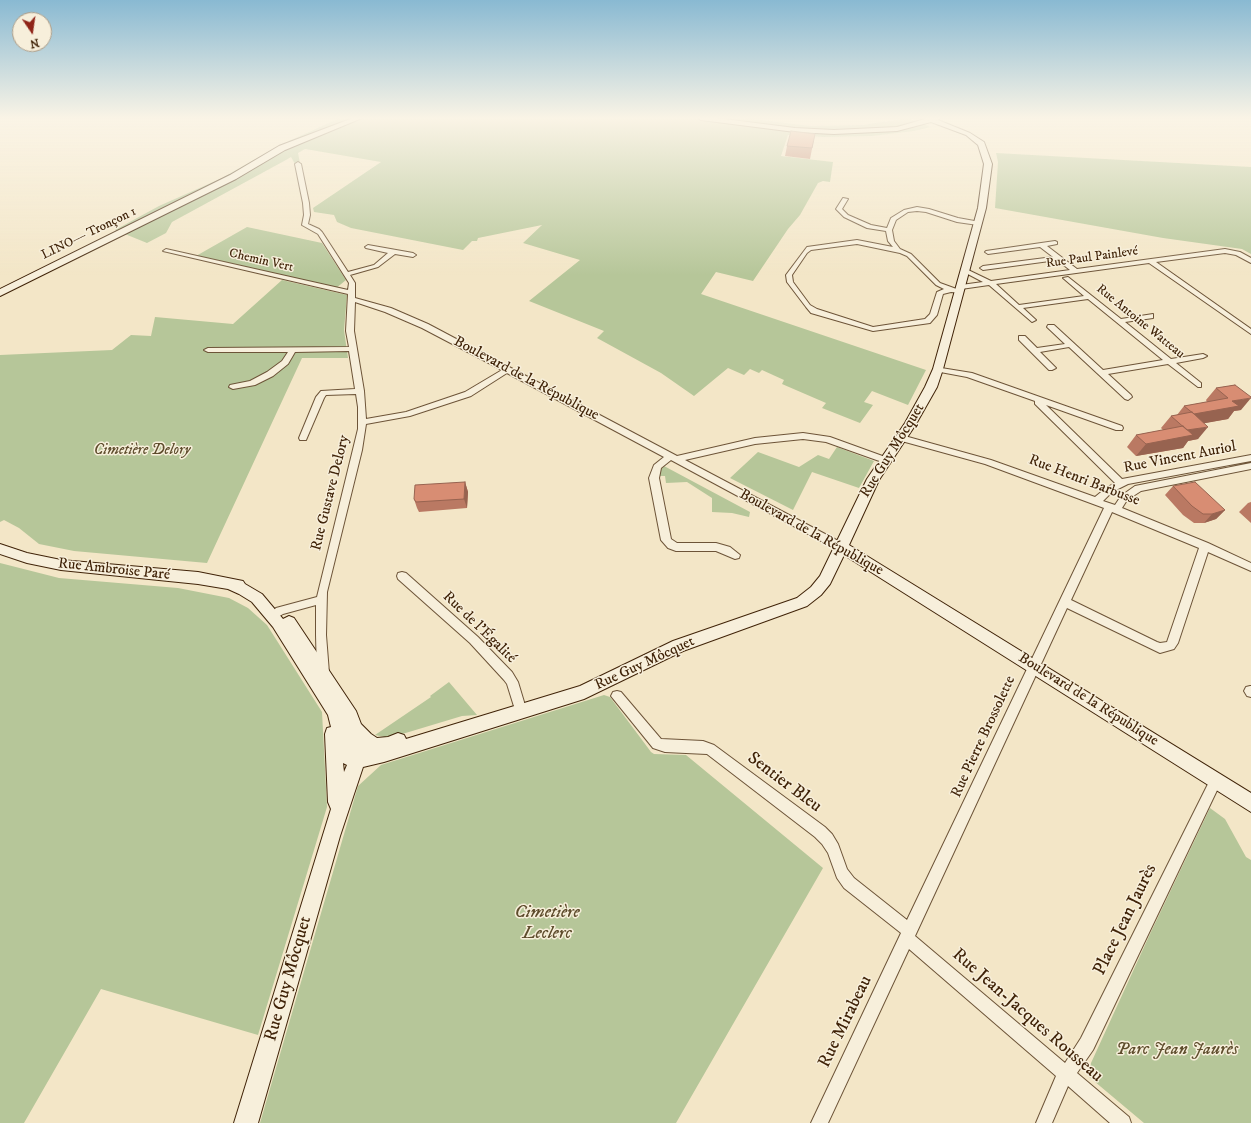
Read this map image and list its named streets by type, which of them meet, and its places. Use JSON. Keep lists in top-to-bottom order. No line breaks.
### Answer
{"streets":{"street":["LINO— Tronçon 1","Rue Paul Painlevé","Chemin Vert","Rue Antoine Watteau","Boulevard de la République","Rue Guy Môcquet","Rue Vincent Auriol","Rue Henri Barbusse","Rue Gustave Delory","Rue Ambroise Paré","Rue de l'Égalité","Rue Pierre Brossolette","Sentier Bleu","Place Jean Jaurès","Rue Jean-Jacques Rousseau","Rue Mirabeau"]},"crossings":[["Rue Paul Painlevé","Rue Guy Môcquet"],["Chemin Vert","Boulevard de la République"],["Chemin Vert","Rue Gustave Delory"],["Boulevard de la République","Rue Guy Môcquet"],["Boulevard de la République","Rue Gustave Delory"],["Boulevard de la République","Rue Pierre Brossolette"],["Boulevard de la République","Place Jean Jaurès"],["Rue Guy Môcquet","Rue Henri Barbusse"],["Rue Guy Môcquet","Rue Ambroise Paré"],["Rue Guy Môcquet","Rue de l'Égalité"],["Rue Vincent Auriol","Rue Henri Barbusse"],["Rue Vincent Auriol","Rue Pierre Brossolette"],["Rue Henri Barbusse","Rue Pierre Brossolette"],["Rue Gustave Delory","Rue Ambroise Paré"],["Rue Pierre Brossolette","Sentier Bleu"],["Rue Pierre Brossolette","Rue Jean-Jacques Rousseau"],["Rue Pierre Brossolette","Rue Mirabeau"],["Sentier Bleu","Rue Jean-Jacques Rousseau"],["Sentier Bleu","Rue Mirabeau"],["Place Jean Jaurès","Rue Jean-Jacques Rousseau"],["Rue Jean-Jacques Rousseau","Rue Mirabeau"]],"parks":["Cimetière Delory","Cimetière Leclerc","Parc Jean Jaurès"],"north":"bottom"}
